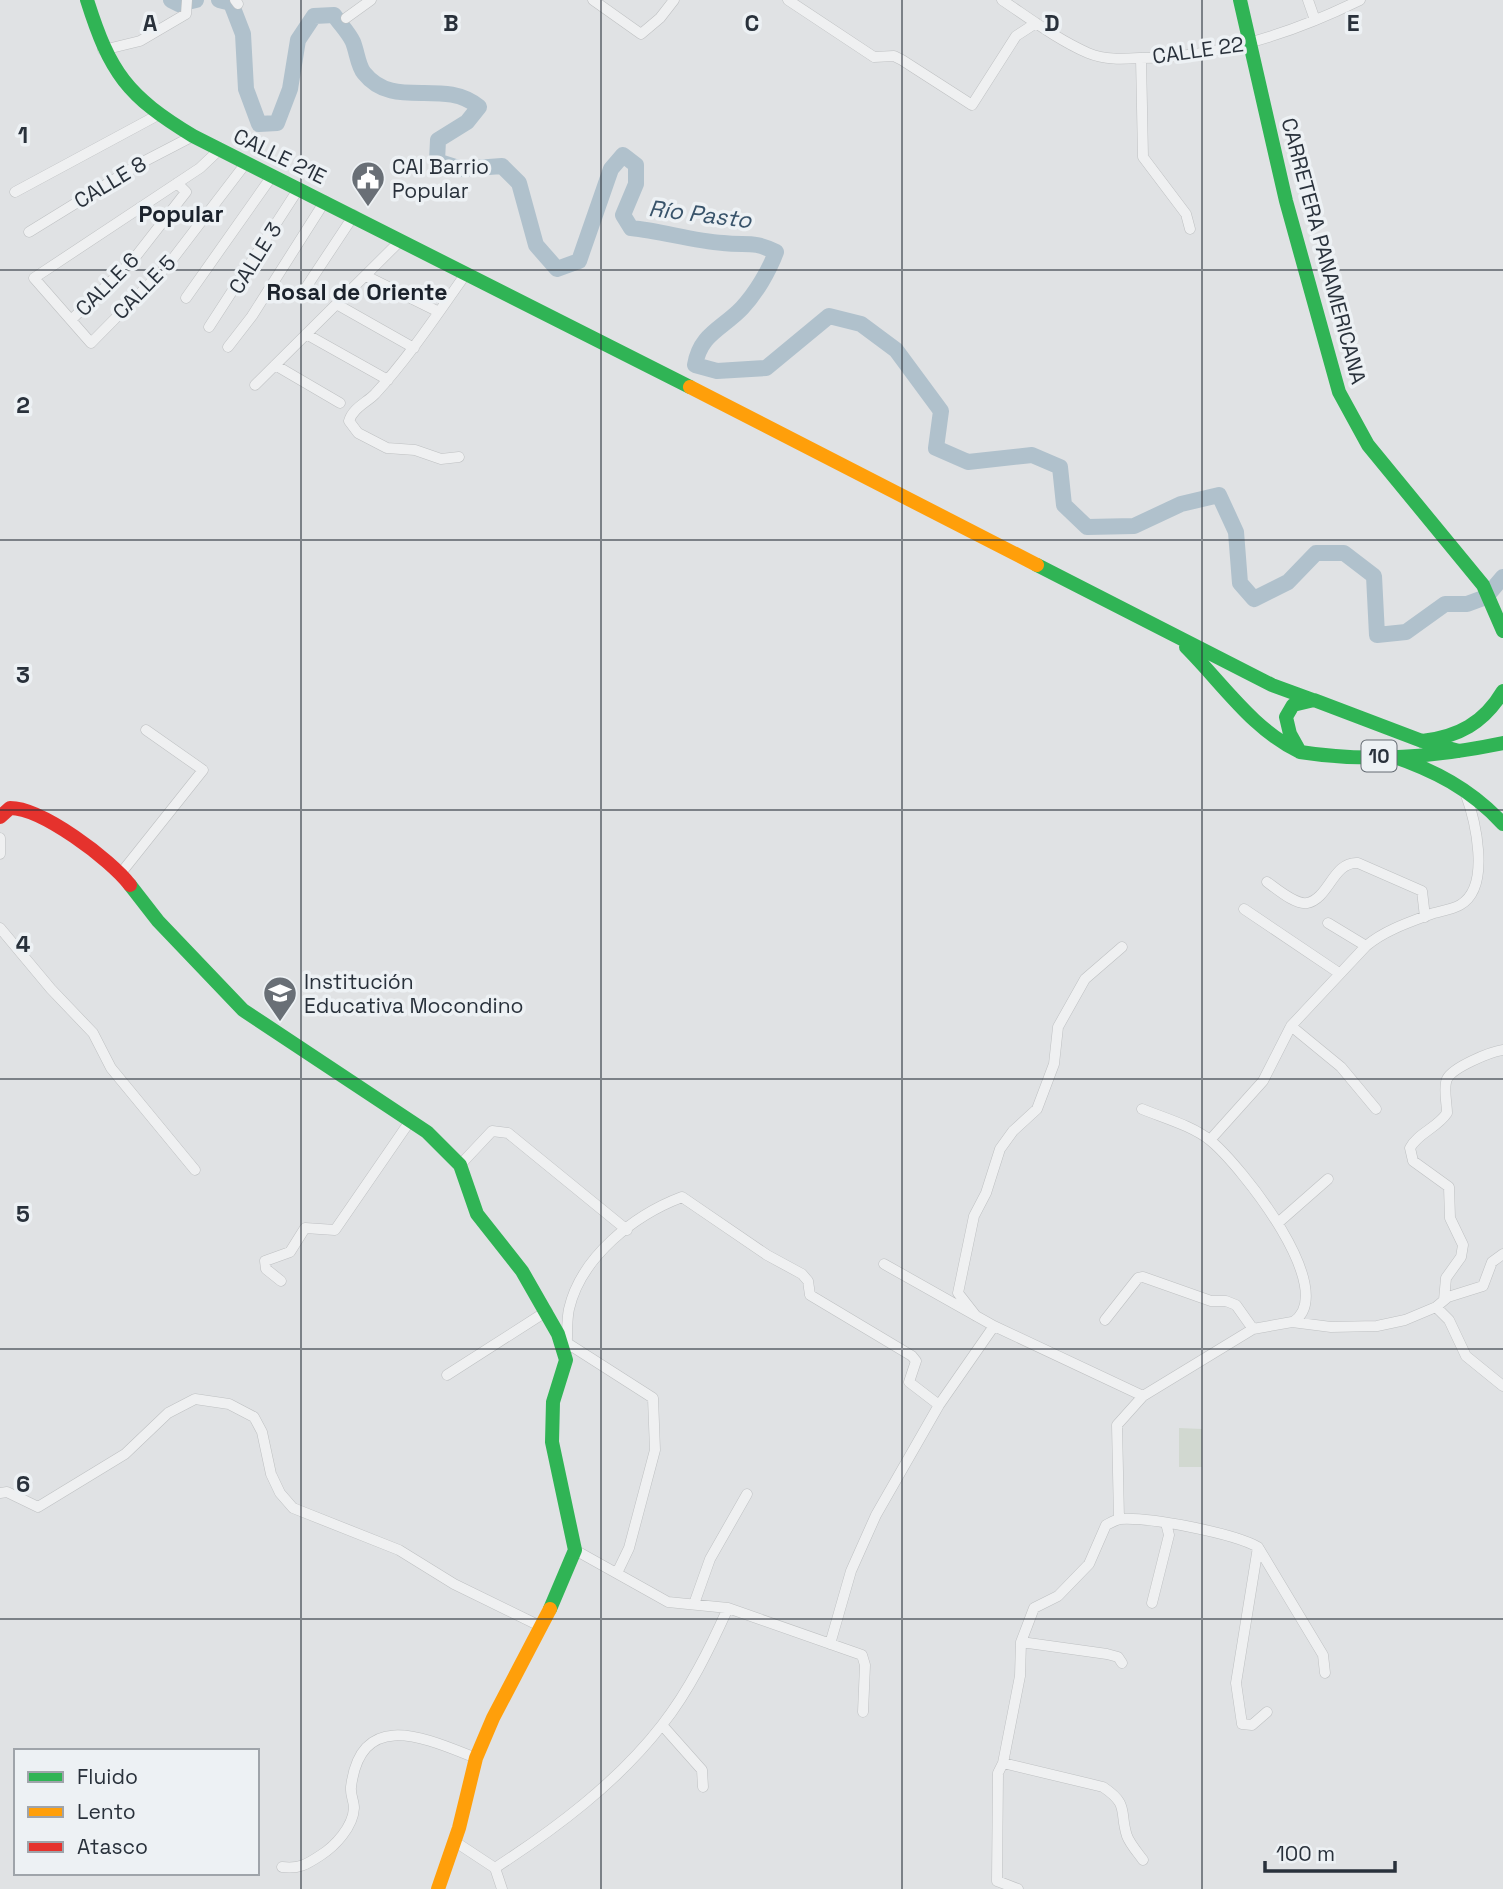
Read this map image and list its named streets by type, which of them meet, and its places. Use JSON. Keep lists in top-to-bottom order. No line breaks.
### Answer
{"streets":{"main road":["CALLE 21E","CARRETERA PANAMERICANA","10"],"street":["CALLE 22","CALLE 8","CALLE 3","CALLE 6","CALLE 5"]},"crossings":[["CALLE 22","CARRETERA PANAMERICANA"],["CALLE 21E","CALLE 8"],["CALLE 21E","CALLE 3"],["CALLE 21E","CALLE 5"],["CALLE 21E","10"],["CALLE 6","CALLE 5"]],"districts":["Popular","Rosal de Oriente"],"water":["Río Pasto"],"places":{"public building":["CAI Barrio Popular"],"school or university":["Institución Educativa Mocondino"]},"legend":["Fluido","Lento","Atasco"],"scale_bar":"100 m","grid":{"columns":["A","B","C","D","E"],"rows":["1","2","3","4","5","6"]}}
